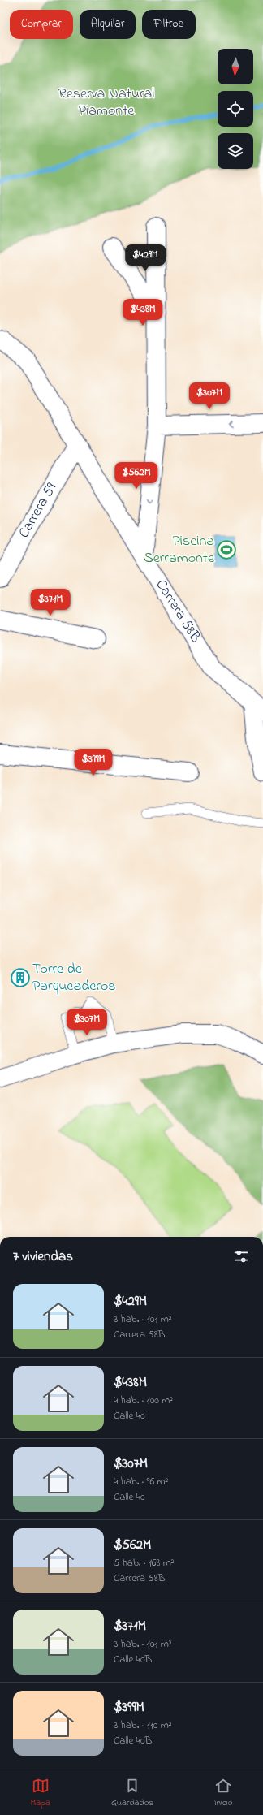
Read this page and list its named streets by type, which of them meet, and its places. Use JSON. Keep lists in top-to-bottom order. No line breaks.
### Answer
{"streets":{"street":["Carrera 59","Carrera 58B"]},"crossings":[["Carrera 59","Carrera 58B"]],"parks":["Reserva Natural Piamonte"],"places":{"sports":["Piscina Serramonte"],"building":["Torre de Parqueaderos"]},"north":"bottom","page":{"chip":["Comprar","Alquilar","Filtros"],"price":["$429M","$438M","$307M","$562M","$371M","$399M","$307M"],"heading":"7 viviendas","list":[{"name":"$429M","note":"3 hab. · 101 m² · Carrera 58B"},{"name":"$438M","note":"4 hab. · 100 m² · Calle 40"},{"name":"$307M","note":"4 hab. · 96 m² · Calle 40"},{"name":"$562M","note":"5 hab. · 168 m² · Carrera 58B"},{"name":"$371M","note":"3 hab. · 101 m² · Calle 40B"},{"name":"$399M","note":"3 hab. · 110 m² · Calle 40B"}],"tabs":["Mapa","Guardados","Inicio"]}}
